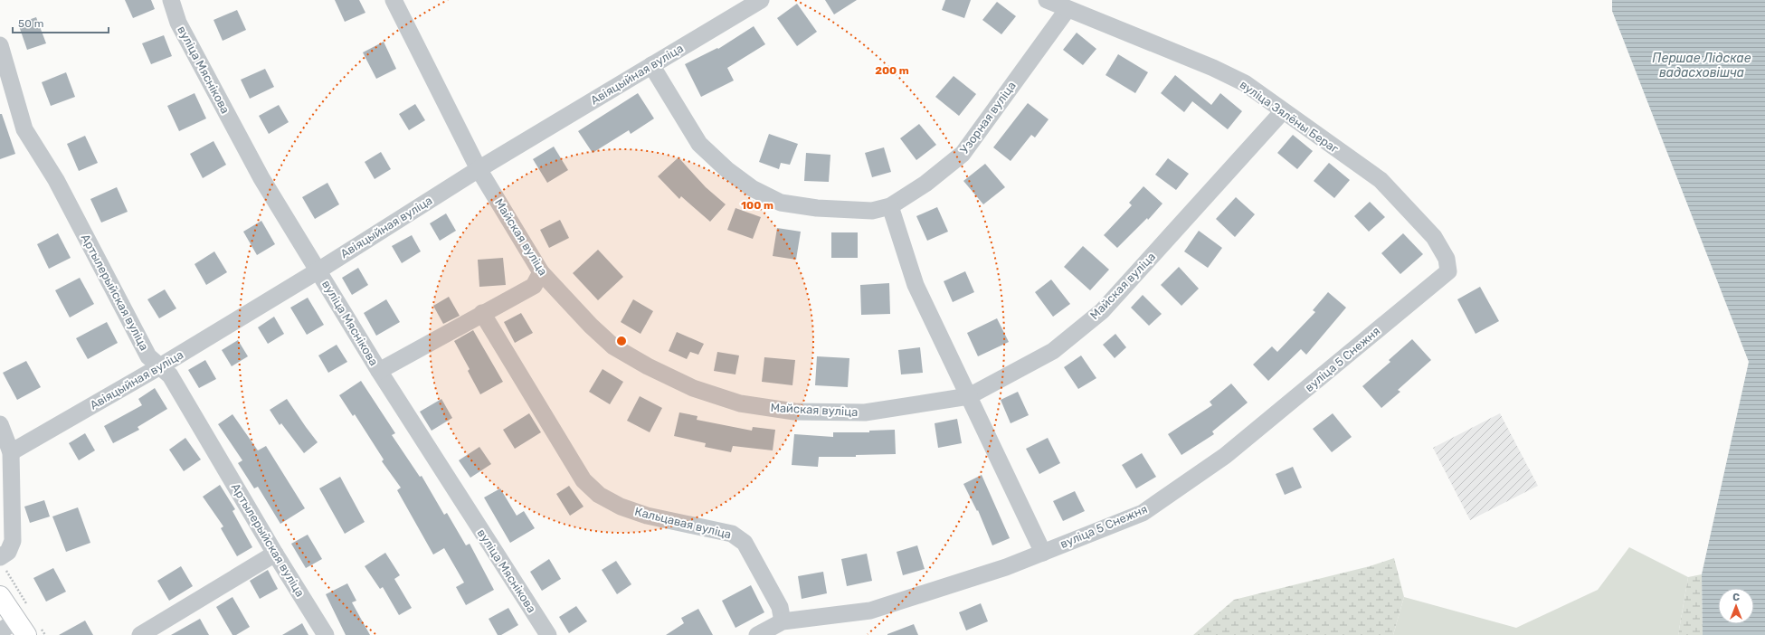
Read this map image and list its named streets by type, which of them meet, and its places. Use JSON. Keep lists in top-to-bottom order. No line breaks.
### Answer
{"streets":{"street":["вуліца Мяснікова","Авіяцыйная вуліца","вуліца Зялёны Бераг","Узорная вуліца","Майская вуліца","Артылерыйская вуліца","вуліца 5 Снежня","Кальцавая вуліца"]},"crossings":[["вуліца Мяснікова","Авіяцыйная вуліца"],["Авіяцыйная вуліца","Узорная вуліца"],["Авіяцыйная вуліца","Майская вуліца"],["Авіяцыйная вуліца","Артылерыйская вуліца"],["вуліца Зялёны Бераг","Узорная вуліца"],["вуліца Зялёны Бераг","Майская вуліца"],["вуліца Зялёны Бераг","вуліца 5 Снежня"],["вуліца 5 Снежня","Кальцавая вуліца"]],"water":["Першае Лідскае вадасховішча"],"scale_bar":"50 m","north":"top","rings":["200 m","100 m"]}
